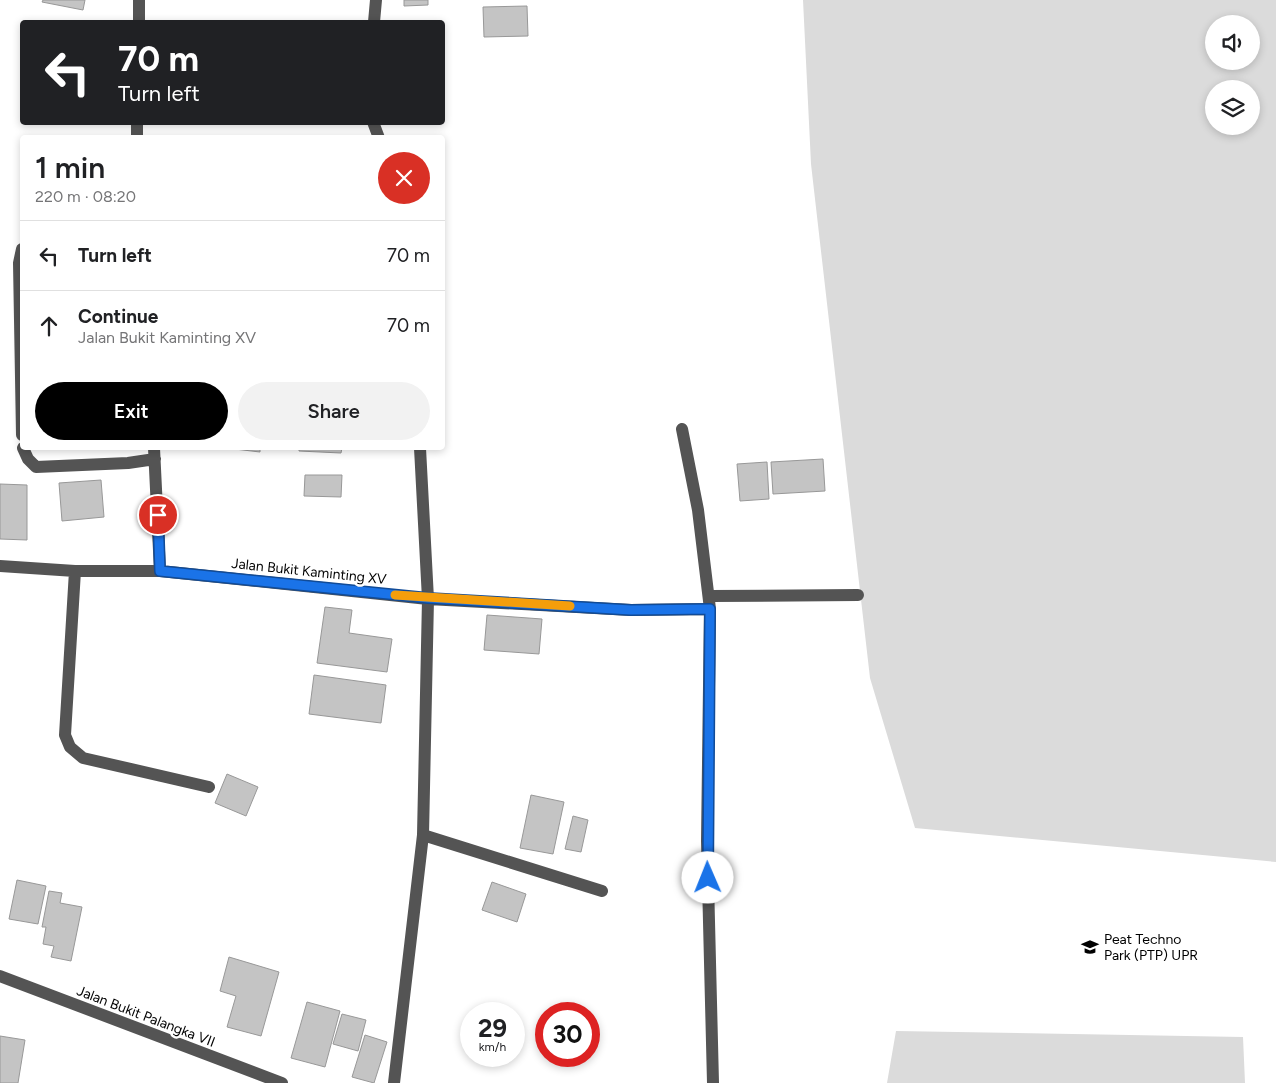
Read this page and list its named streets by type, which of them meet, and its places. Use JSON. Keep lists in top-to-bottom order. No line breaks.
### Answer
{"streets":{"street":["Jalan Bukit Kaminting XV","Jalan Bukit Palangka VII"]},"places":{"school or university":["Peat Techno Park (PTP) UPR"]},"page":{"turn":["70 m","Turn left"],"heading":["1 min","220 m · 08:20"],"list":[{"name":"Turn left","value":"70 m"},{"name":"Continue","note":"Jalan Bukit Kaminting XV","value":"70 m"}],"buttons":["Exit","Share"],"speed":"29 km/h","limit":"30"}}
